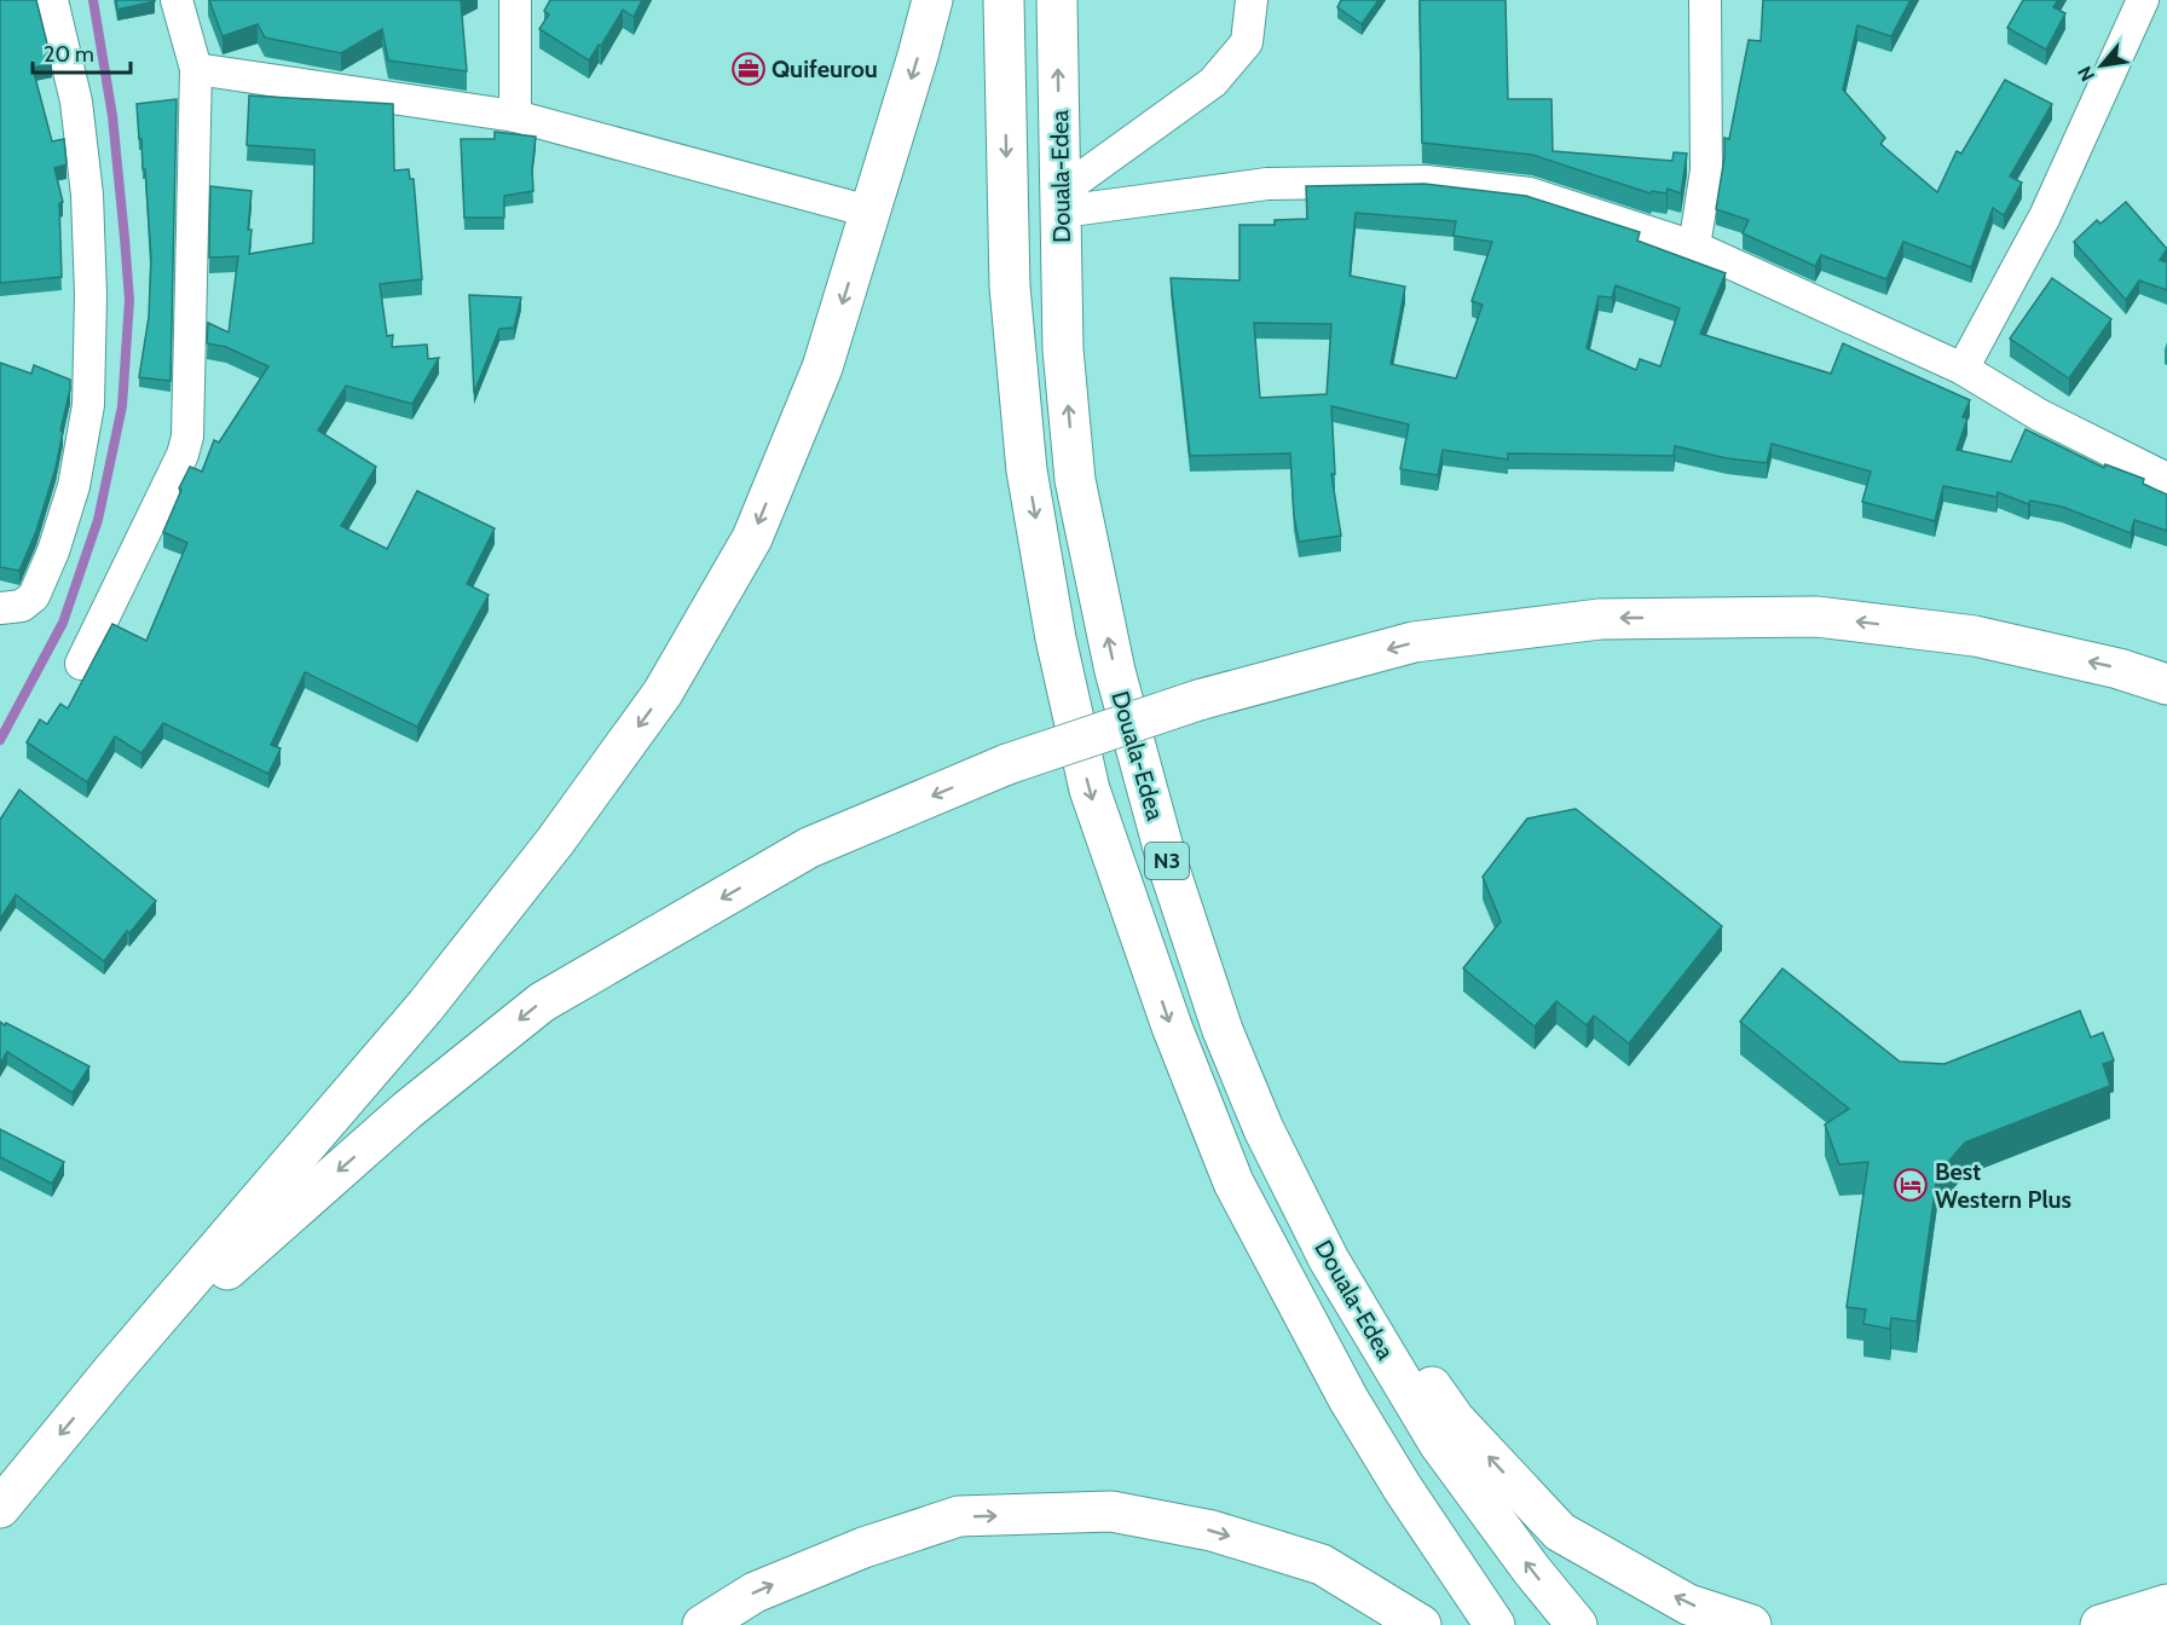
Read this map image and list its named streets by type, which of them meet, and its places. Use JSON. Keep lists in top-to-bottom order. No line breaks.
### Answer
{"streets":{"highway":["Douala-Edea","N3"]},"places":{"office":["Quifeurou"],"hotel":["Best Western Plus"]},"scale_bar":"20 m","north":"bottom left"}
